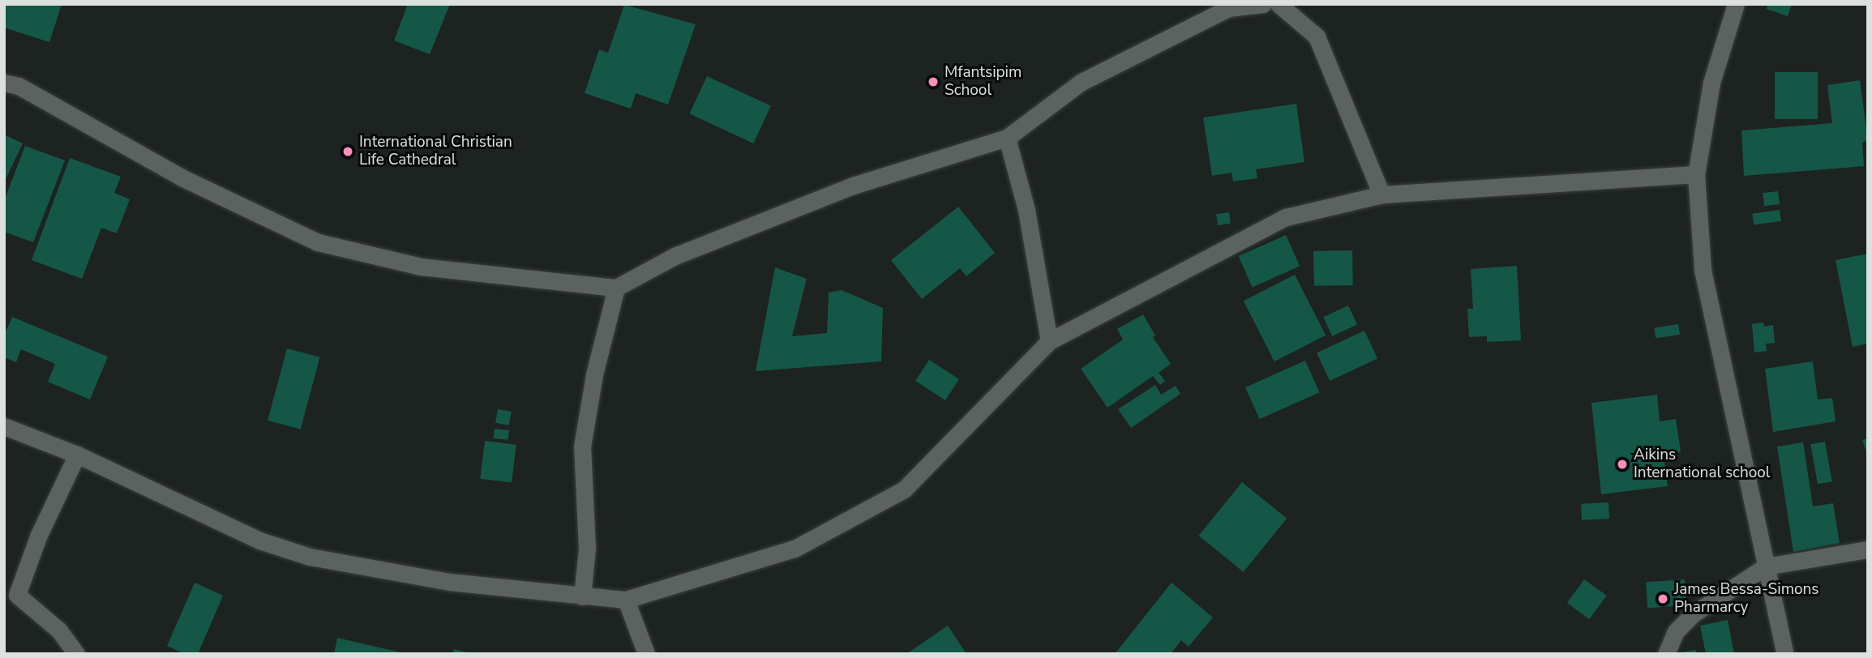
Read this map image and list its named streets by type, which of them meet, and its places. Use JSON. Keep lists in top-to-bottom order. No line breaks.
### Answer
{"places":["Mfantsipim School","International Christian Life Cathedral","Aikins International school","James Bessa-Simons Pharmarcy"]}
